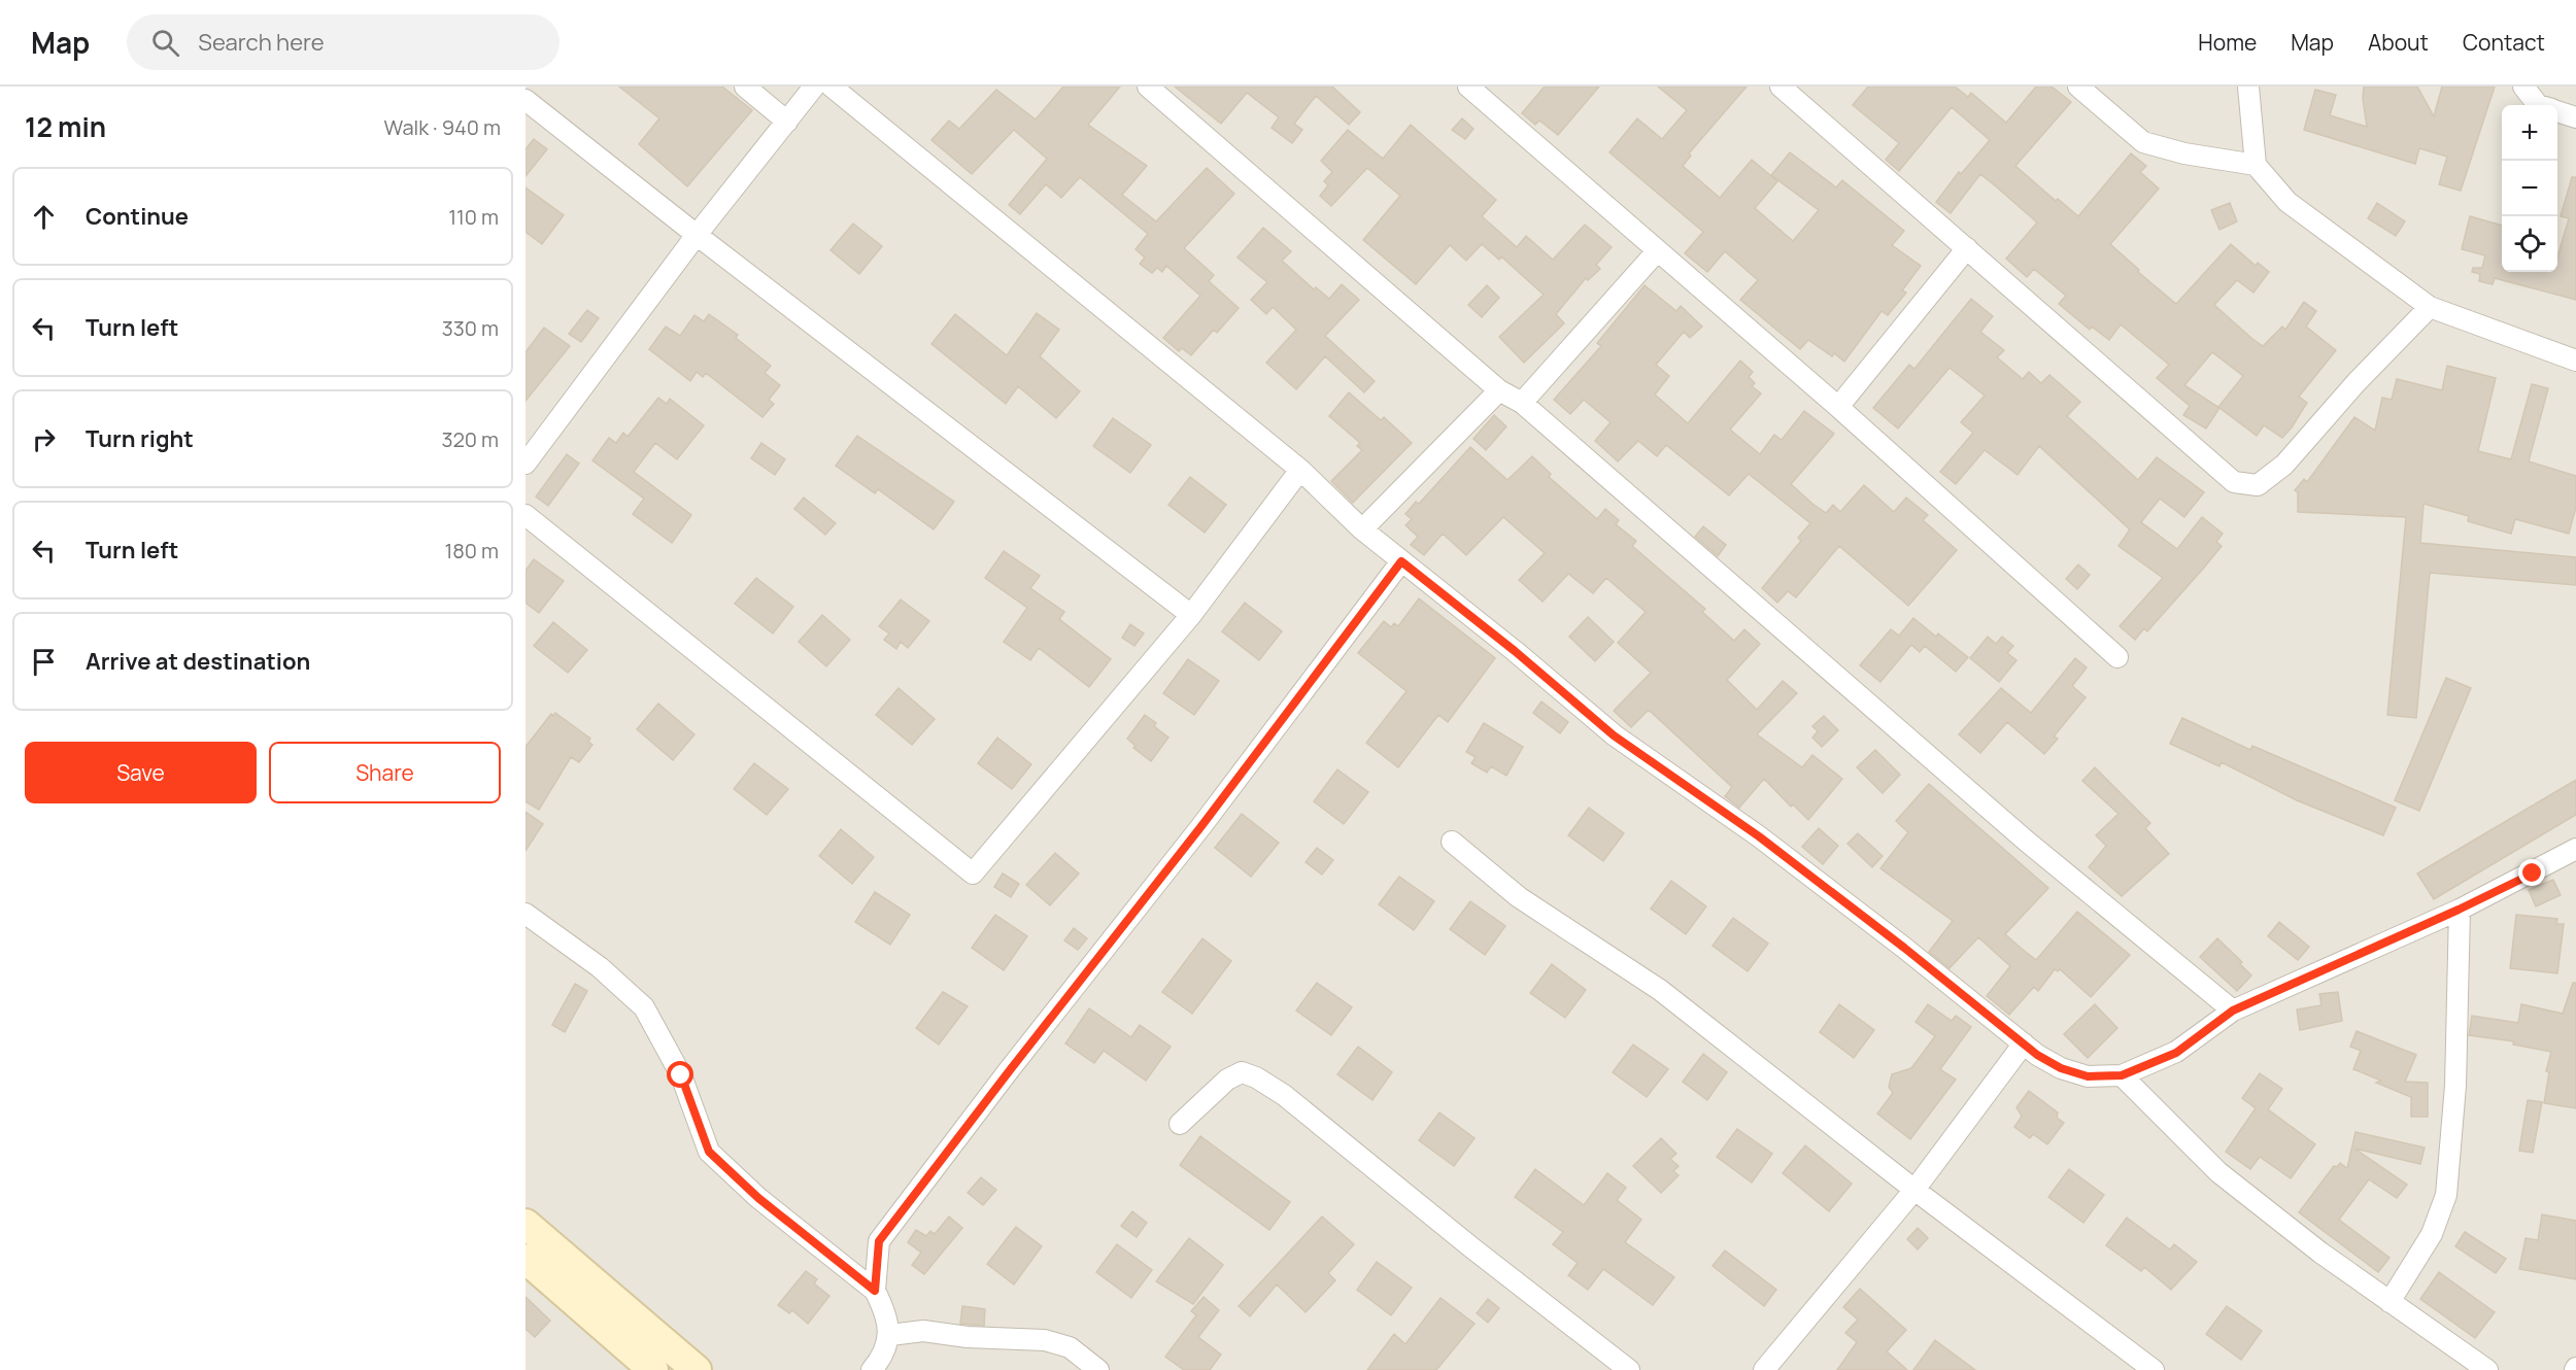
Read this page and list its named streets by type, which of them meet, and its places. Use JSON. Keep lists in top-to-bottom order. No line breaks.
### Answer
{"page":{"header":"Map","search":"Search here","nav":["Home","Map","About","Contact"],"heading":["12 min","Walk · 940 m"],"map_buttons":["+","−"],"list":[["Continue","110 m"],["Turn left","330 m"],["Turn right","320 m"],["Turn left","180 m"],"Arrive at destination"],"buttons":["Save","Share"]}}
